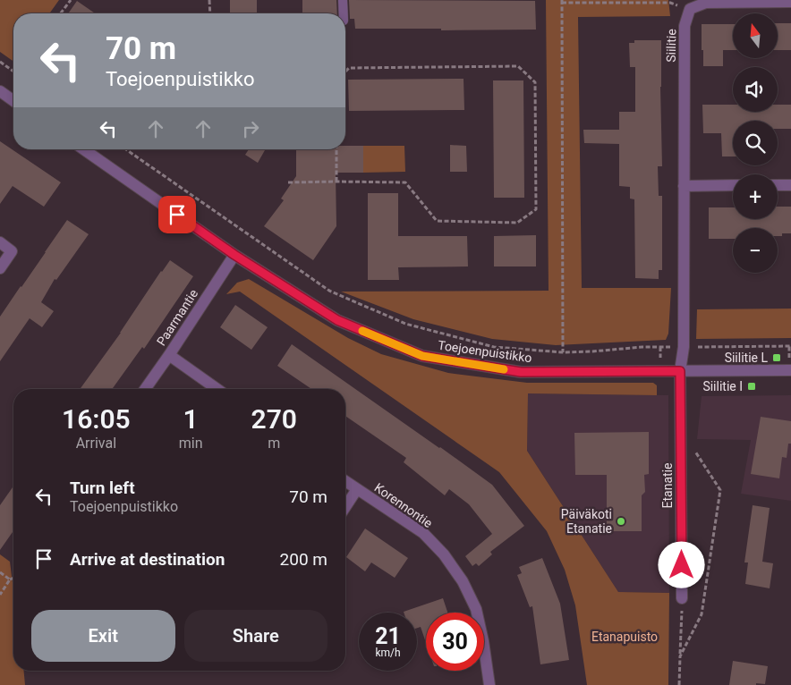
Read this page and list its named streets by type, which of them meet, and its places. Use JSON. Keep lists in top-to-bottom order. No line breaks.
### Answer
{"streets":{"street":["Siilitie","Paarmantie","Toejoenpuistikko","Etanatie","Korennontie"]},"crossings":[["Siilitie","Toejoenpuistikko"],["Siilitie","Etanatie"],["Paarmantie","Toejoenpuistikko"],["Toejoenpuistikko","Etanatie"]],"parks":["Etanapuisto"],"places":{"transit":["Siilitie L","Siilitie I"],"other":["Päiväkoti Etanatie"]},"north":"top","page":{"map_buttons":["+","−"],"turn":["70 m","Toejoenpuistikko"],"eta":["16:05","Arrival","1","min","270","m"],"list":[{"name":"Turn left","note":"Toejoenpuistikko","value":"70 m"},{"name":"Arrive at destination","value":"200 m"}],"buttons":["Exit","Share"],"speed":"21 km/h","limit":"30"}}
